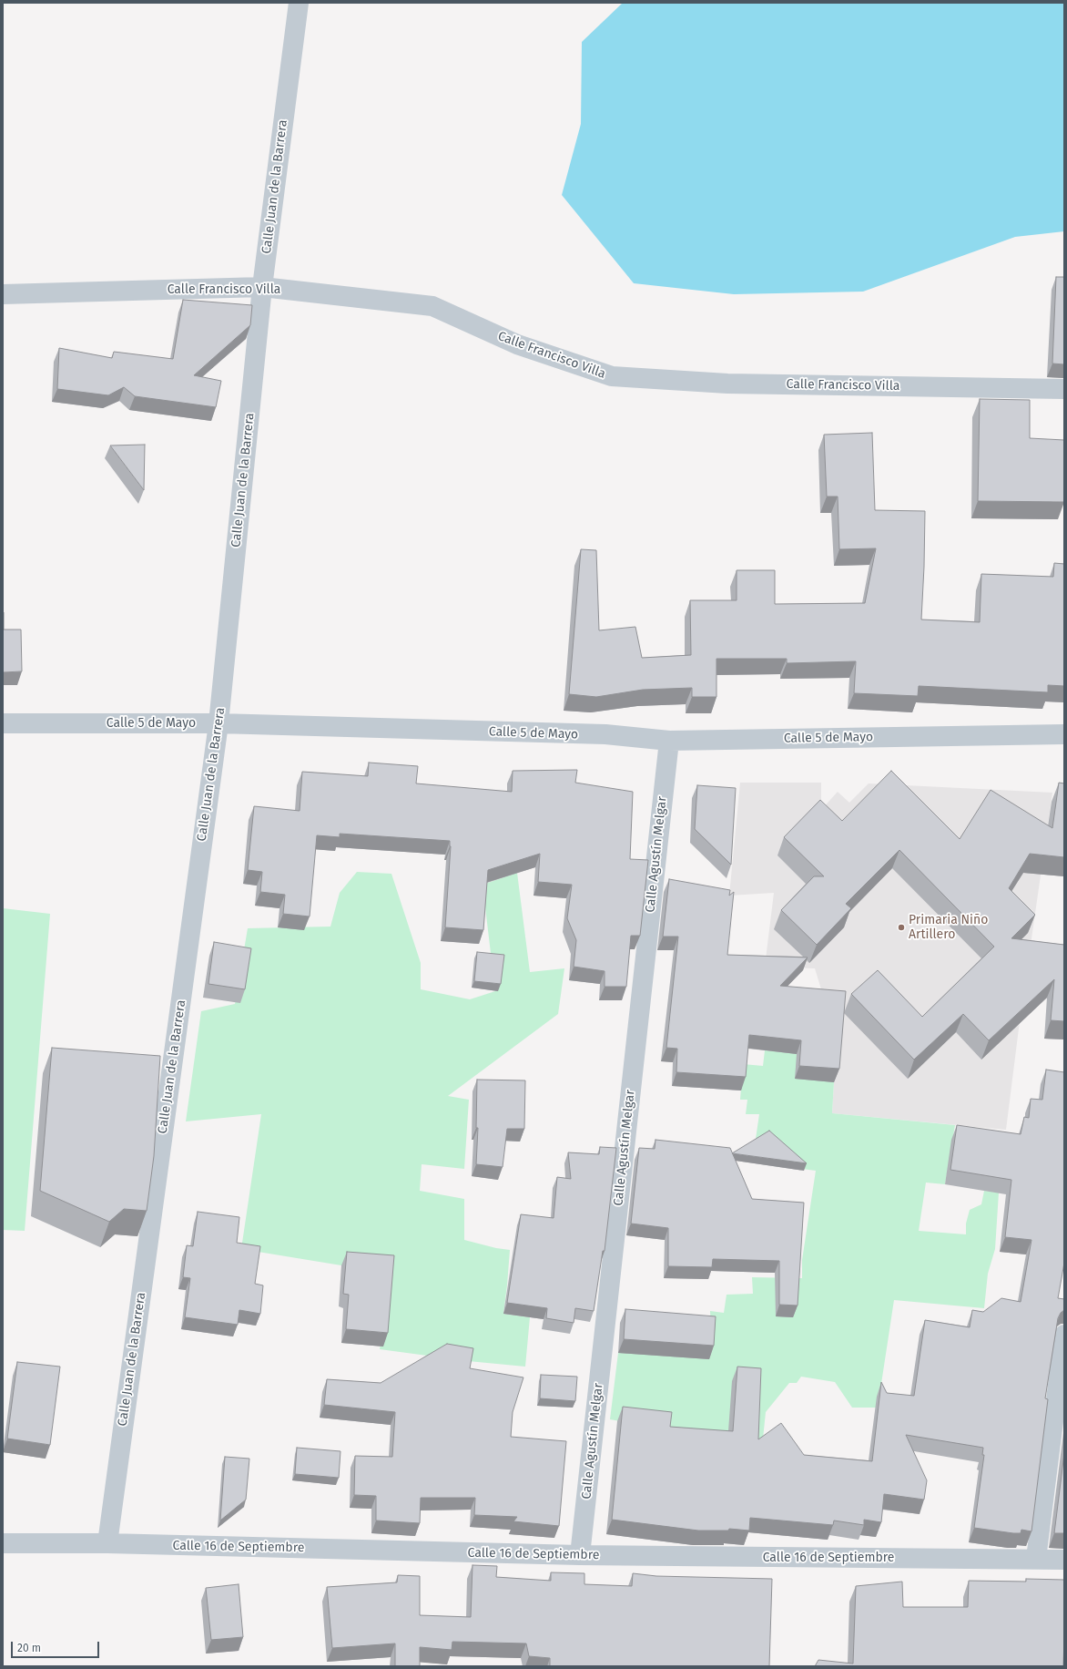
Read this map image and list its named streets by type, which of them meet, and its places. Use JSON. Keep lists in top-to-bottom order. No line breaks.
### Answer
{"streets":{"street":["Calle Juan de la Barrera","Calle Francisco Villa","Calle 5 de Mayo","Calle Agustín Melgar","Calle 16 de Septiembre"]},"crossings":[["Calle Juan de la Barrera","Calle Francisco Villa"],["Calle Juan de la Barrera","Calle 5 de Mayo"],["Calle Juan de la Barrera","Calle 16 de Septiembre"],["Calle 5 de Mayo","Calle Agustín Melgar"],["Calle Agustín Melgar","Calle 16 de Septiembre"]],"places":["Primaria Niño Artillero"],"scale_bar":"20 m"}
